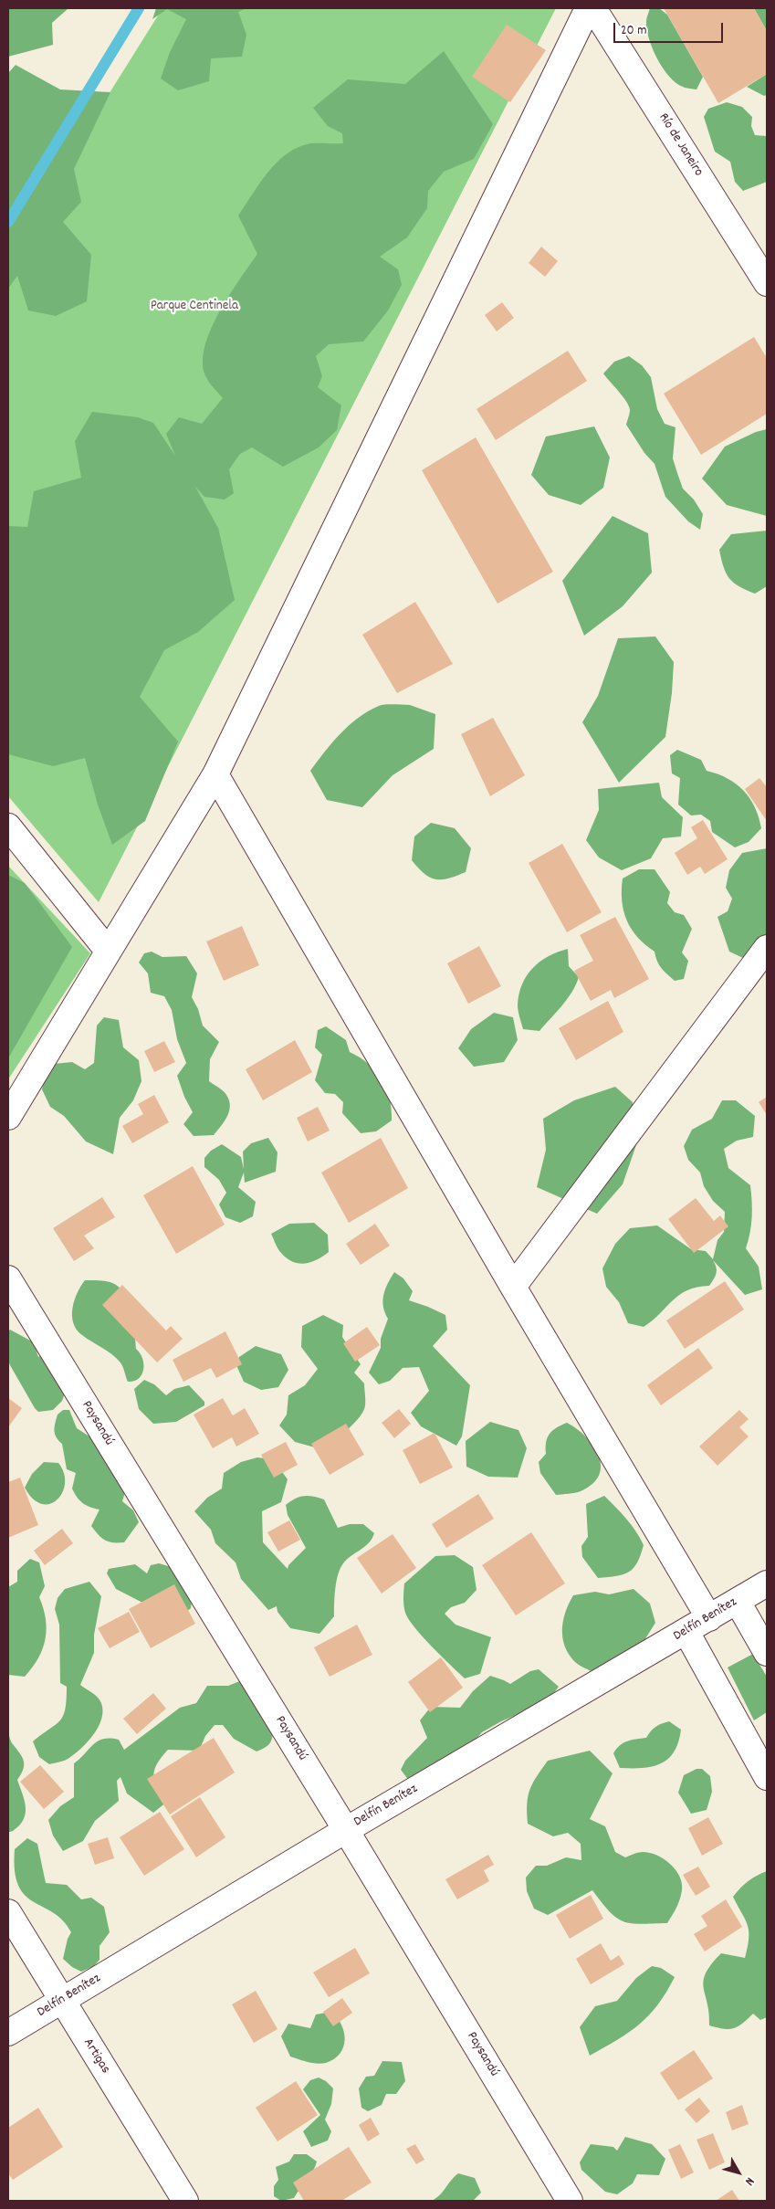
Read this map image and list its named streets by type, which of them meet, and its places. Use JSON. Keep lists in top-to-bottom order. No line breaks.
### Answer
{"streets":{"street":["Río de Janeiro","Paysandú","Delfín Benítez","Artigas"]},"crossings":[["Paysandú","Delfín Benítez"],["Delfín Benítez","Artigas"]],"parks":["Parque Centinela"],"scale_bar":"20 m","north":"bottom right"}
